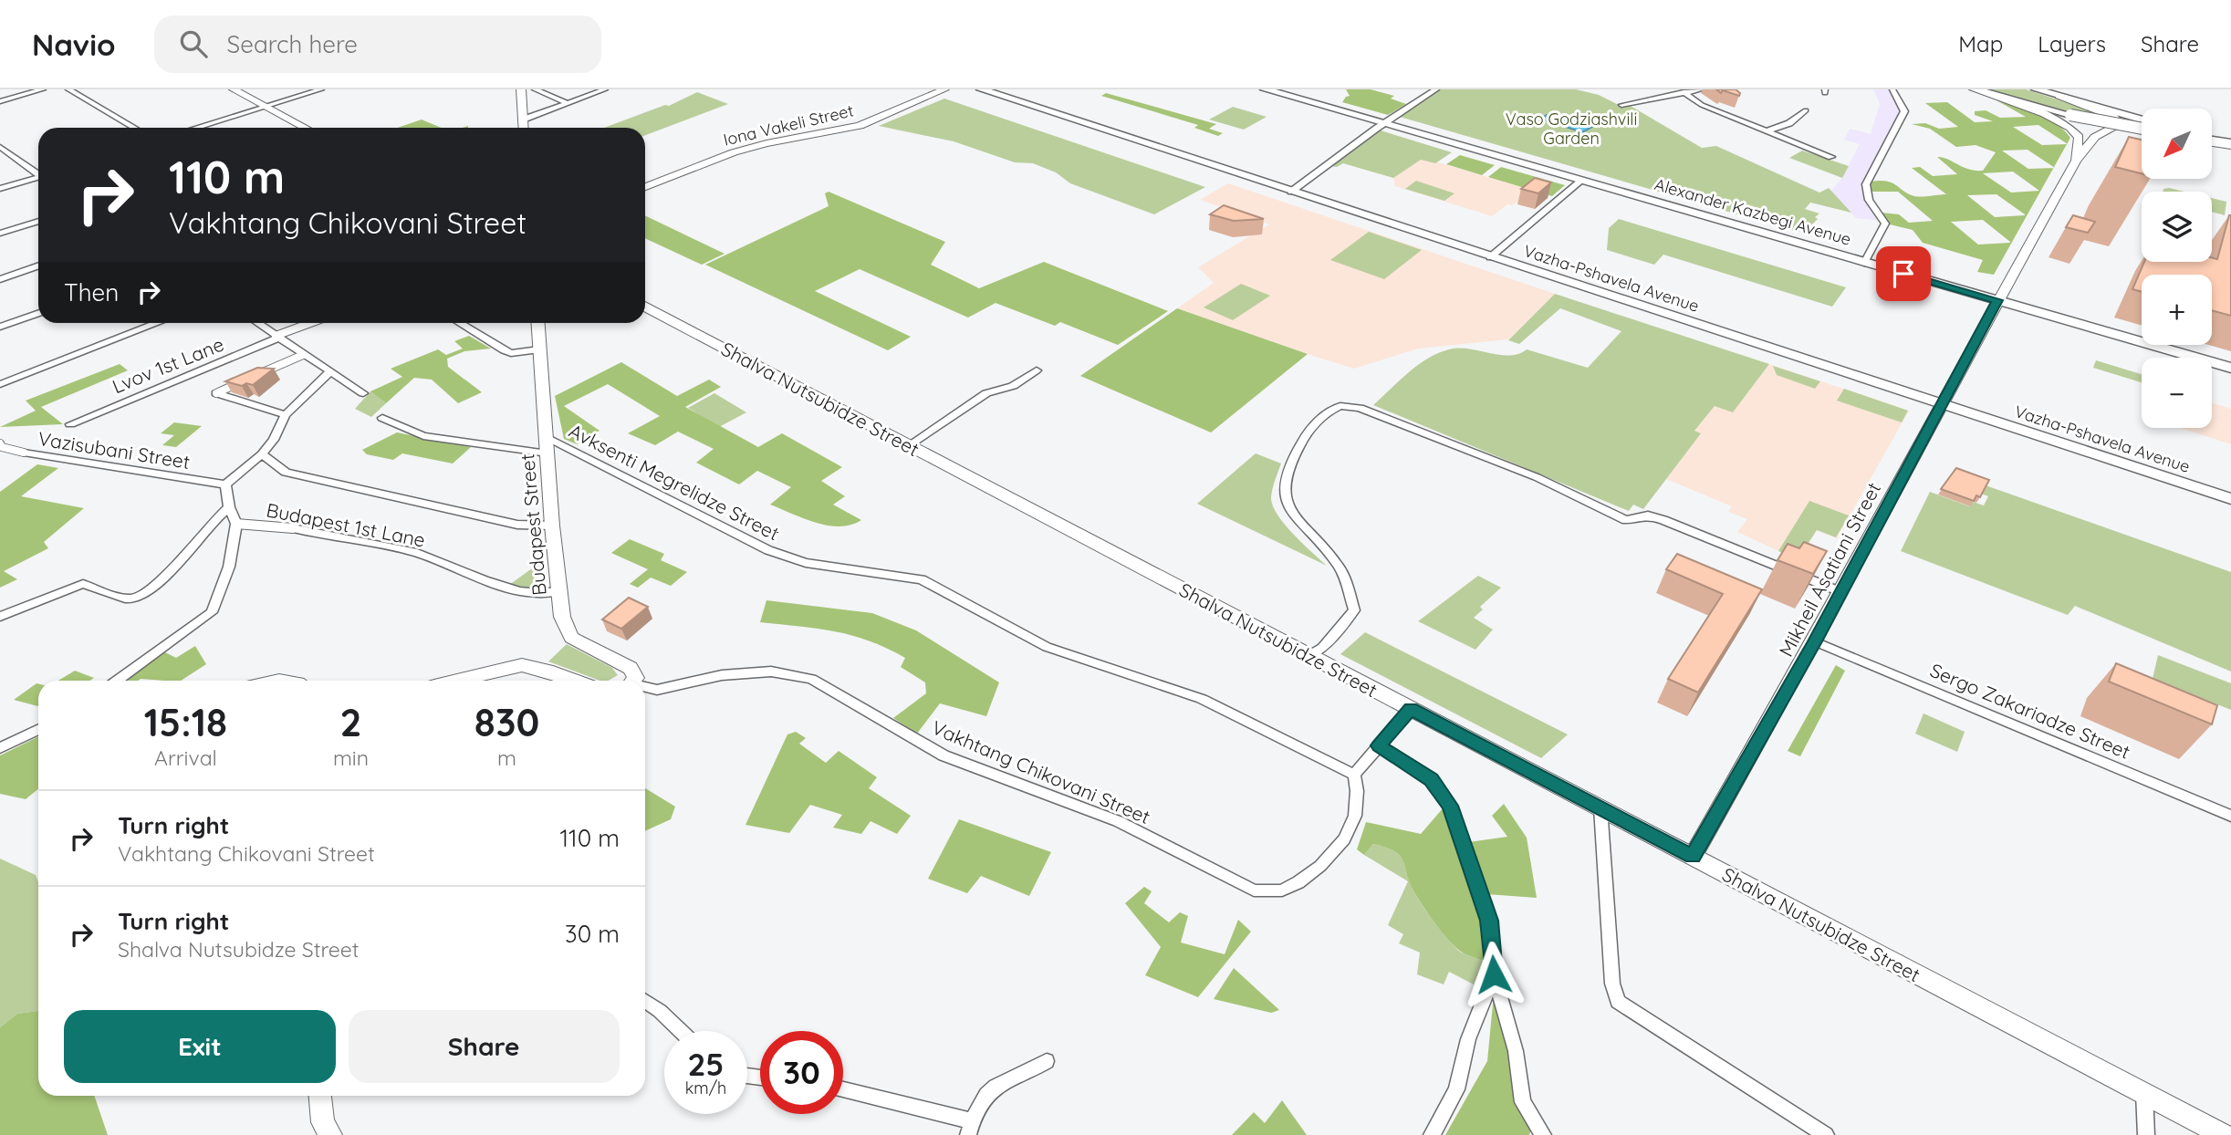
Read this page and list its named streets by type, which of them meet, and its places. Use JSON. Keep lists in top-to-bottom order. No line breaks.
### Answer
{"streets":{"main road":["Iona Vakeli Street","Alexander Kazbegi Avenue","Vazha-Pshavela Avenue","Shalva Nutsubidze Street","Budapest Street","Mikheil Asatiani Street"],"street":["Lvov 1st Lane","Vazisubani Street","Avksenti Megrelidze Street","Budapest 1st Lane","Sergo Zakariadze Street","Vakhtang Chikovani Street"]},"crossings":[["Alexander Kazbegi Avenue","Mikheil Asatiani Street"],["Vazha-Pshavela Avenue","Mikheil Asatiani Street"],["Shalva Nutsubidze Street","Mikheil Asatiani Street"],["Avksenti Megrelidze Street","Budapest Street"],["Avksenti Megrelidze Street","Vakhtang Chikovani Street"],["Budapest 1st Lane","Budapest Street"],["Mikheil Asatiani Street","Sergo Zakariadze Street"]],"parks":["Vaso Godziashvili Garden"],"north":"bottom left","page":{"header":"Navio","search":"Search here","nav":["Map","Layers","Share"],"map_buttons":["+","−"],"turn":["110 m","Vakhtang Chikovani Street"],"then":"Then","eta":["15:18","Arrival","2","min","830","m"],"list":[{"name":"Turn right","note":"Vakhtang Chikovani Street","value":"110 m"},{"name":"Turn right","note":"Shalva Nutsubidze Street","value":"30 m"}],"buttons":["Exit","Share"],"speed":"25 km/h","limit":"30"}}
